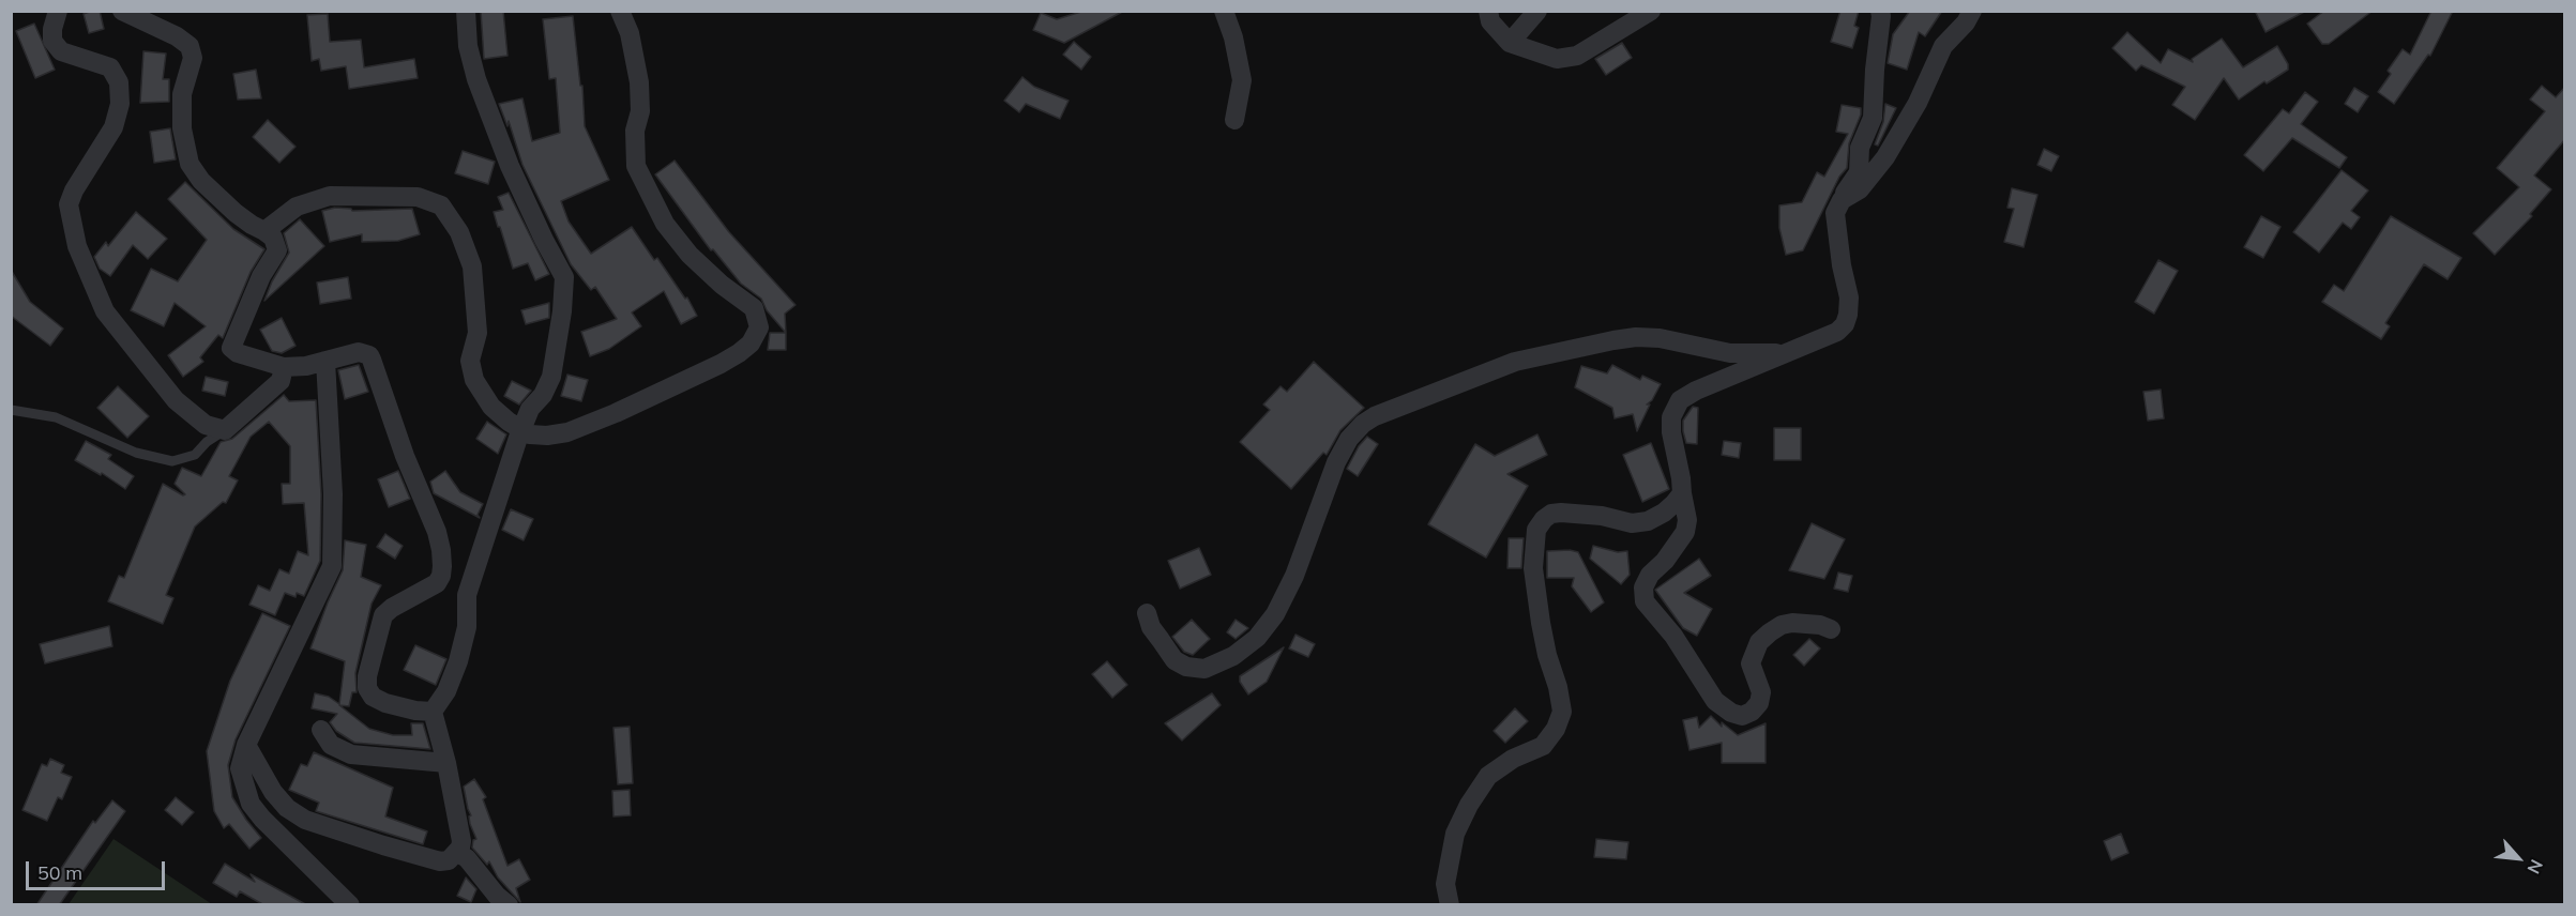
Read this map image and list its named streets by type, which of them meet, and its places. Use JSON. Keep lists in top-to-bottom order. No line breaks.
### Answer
{"scale_bar":"50 m","north":"bottom right"}
